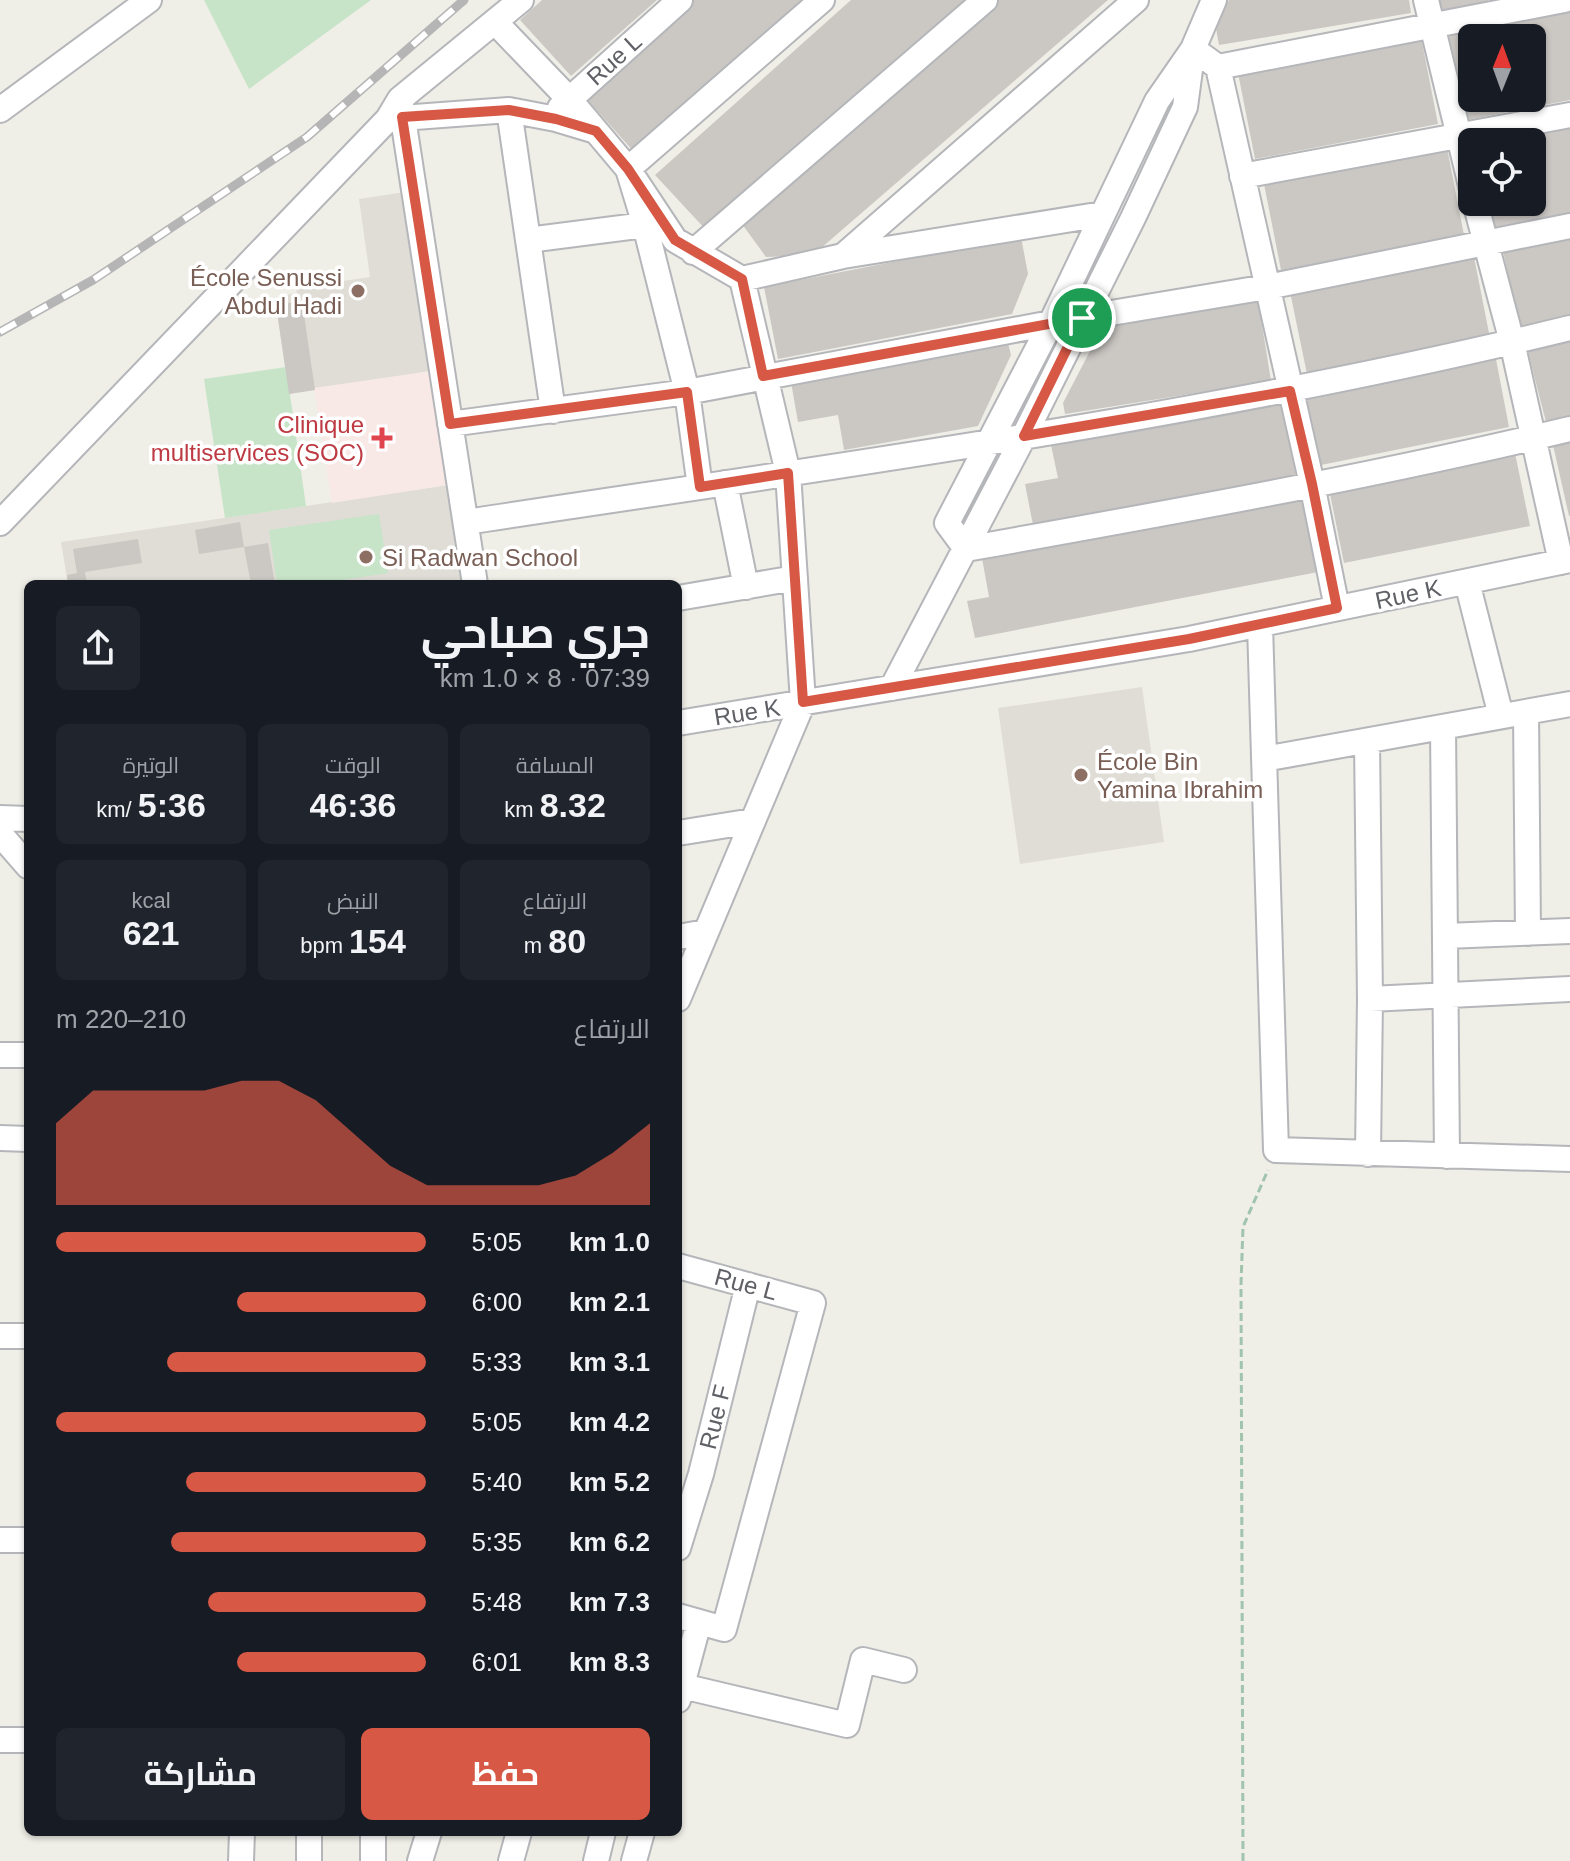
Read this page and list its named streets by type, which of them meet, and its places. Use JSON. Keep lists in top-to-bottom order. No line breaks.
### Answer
{"streets":{"street":["Rue L","Rue K","Rue F"]},"crossings":[["Rue L","Rue F"]],"places":{"other":["École Senussi Abdul Hadi","Si Radwan School","École Bin Yamina Ibrahim"],"health":["Clinique multiservices (SOC)"]},"north":"top","page":{"heading":["جري صباحي","07:39 · 8 × 1.0 km"],"stats":[["المسافة","8.32 km"],["الوقت","46:36"],["الوتيرة","5:36 /km"],["الارتفاع","80 m"],["النبض","154 bpm"],["kcal","621"]],"chart":["الارتفاع","210–220 m"],"list":[{"name":"1.0 km","note":"5:05"},{"name":"2.1 km","note":"6:00"},{"name":"3.1 km","note":"5:33"},{"name":"4.2 km","note":"5:05"},{"name":"5.2 km","note":"5:40"},{"name":"6.2 km","note":"5:35"},{"name":"7.3 km","note":"5:48"},{"name":"8.3 km","note":"6:01"}],"buttons":["حفظ","مشاركة"]}}
